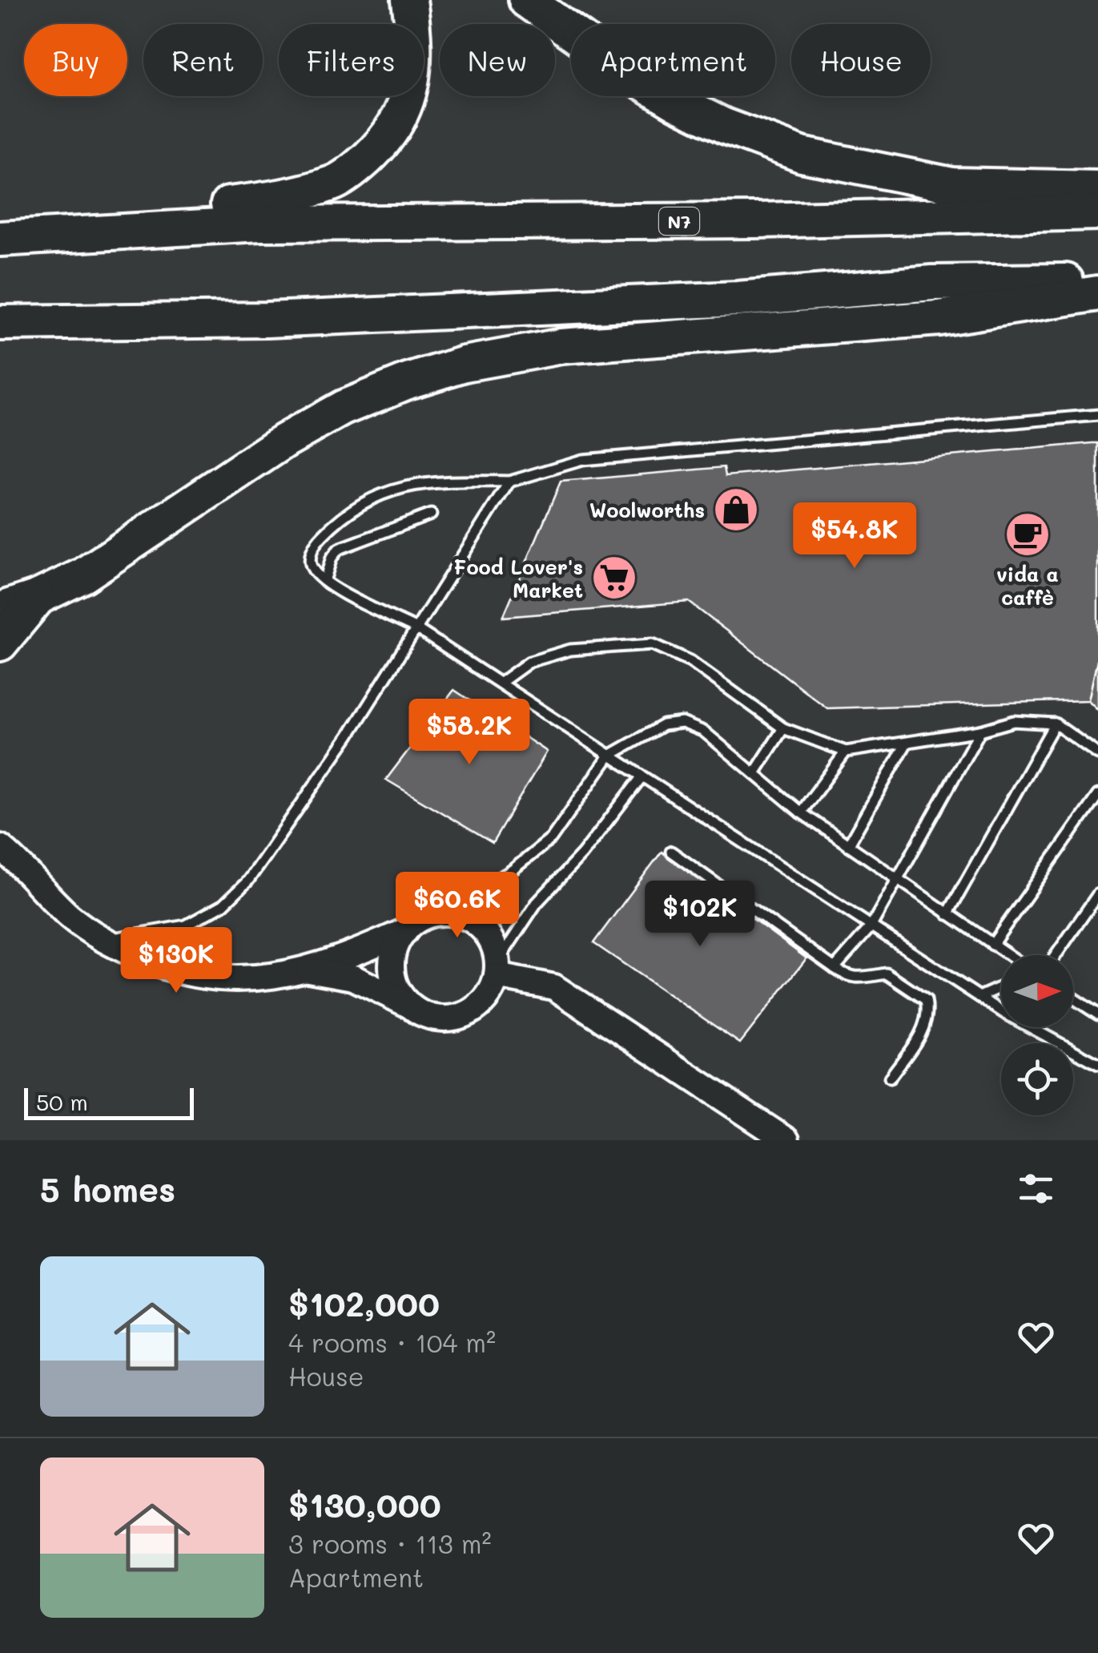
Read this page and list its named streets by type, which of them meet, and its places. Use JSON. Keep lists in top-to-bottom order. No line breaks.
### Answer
{"streets":{"highway":["N7"]},"places":{"shop":["Woolworths"],"cafe":["vida a caffè"],"supermarket":["Food Lover's Market"]},"scale_bar":"50 m","north":"right","page":{"chip":["Buy","Rent","Filters","New","Apartment","House"],"price":["$54.8K","$58.2K","$60.6K","$102K","$130K"],"scale":"50 m","heading":"5 homes","list":[{"name":"$102,000","note":"4 rooms · 104 m² · House"},{"name":"$130,000","note":"3 rooms · 113 m² · Apartment"}]}}
